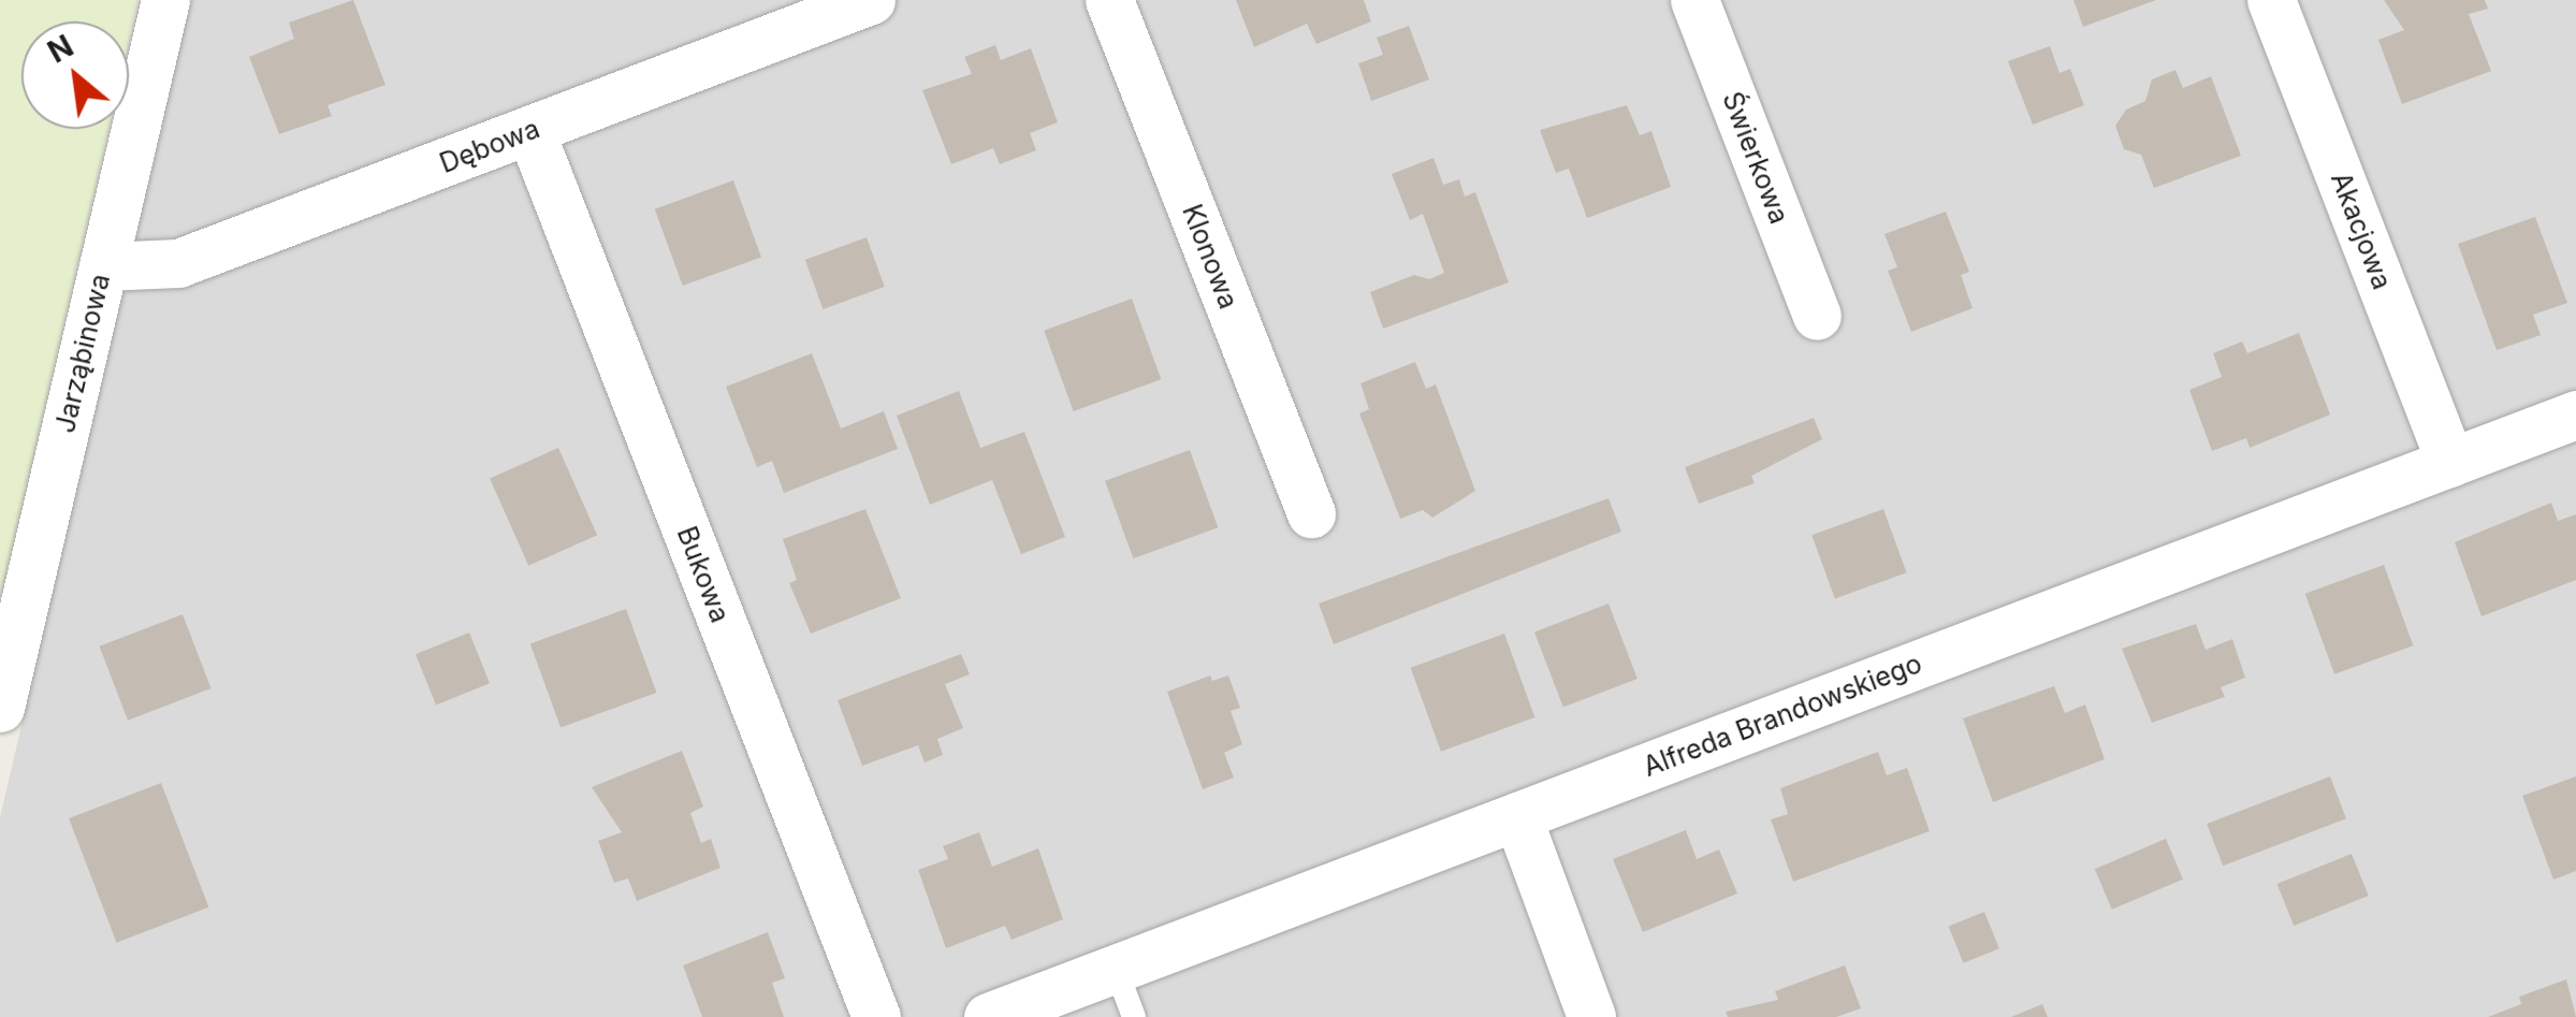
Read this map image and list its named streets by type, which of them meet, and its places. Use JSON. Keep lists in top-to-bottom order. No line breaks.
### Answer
{"streets":{"street":["Dębowa","Świerkowa","Akacjowa","Klonowa","Jarząbinowa","Bukowa","Alfreda Brandowskiego"]},"crossings":[["Dębowa","Jarząbinowa"],["Dębowa","Bukowa"],["Akacjowa","Alfreda Brandowskiego"]],"north":"top left"}
